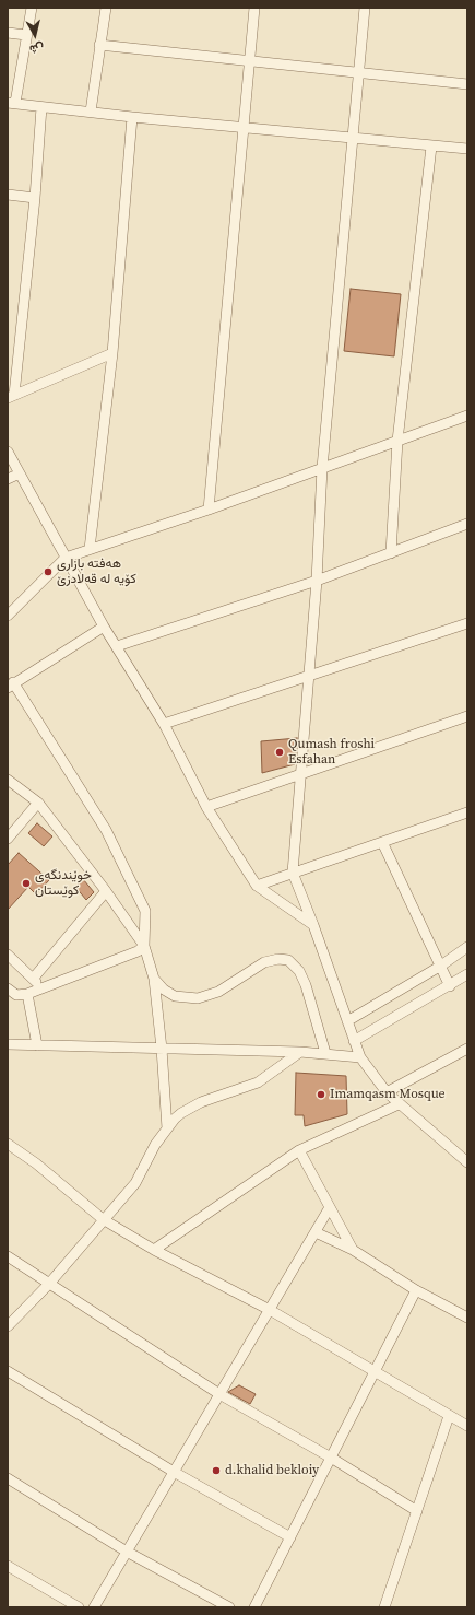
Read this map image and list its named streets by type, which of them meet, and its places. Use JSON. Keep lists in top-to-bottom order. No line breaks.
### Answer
{"places":["هەفتە بازاری کۆیە لە قەلادزێ","Qumash froshi Esfahan","خوێندنگەی کوێستان","Imamqasm Mosque","d.khalid bekloiy"],"north":"bottom"}
